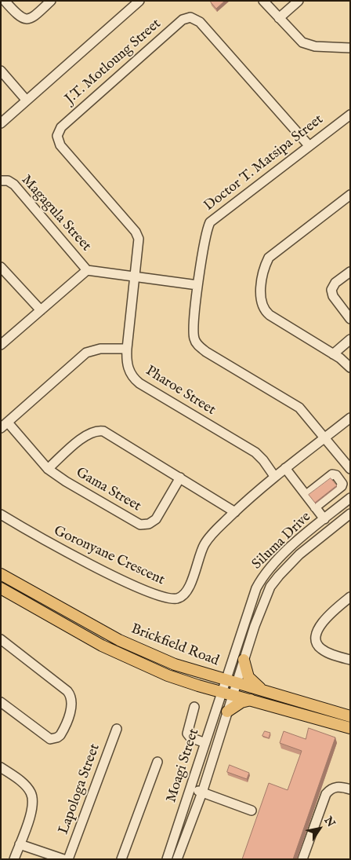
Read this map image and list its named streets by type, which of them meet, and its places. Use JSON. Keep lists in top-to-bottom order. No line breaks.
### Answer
{"streets":{"main road":["Brickfield Road"],"street":["J.T. Motloung Street","Doctor T. Matsipa Street","Magagula Street","Pharoe Street","Gama Street","Siluma Drive","Goronyane Crescent","Moagi Street","Lapologa Street"]},"crossings":[["J.T. Motloung Street","Doctor T. Matsipa Street"],["J.T. Motloung Street","Magagula Street"],["J.T. Motloung Street","Pharoe Street"],["Doctor T. Matsipa Street","Magagula Street"],["Doctor T. Matsipa Street","Goronyane Crescent"],["Magagula Street","Pharoe Street"],["Pharoe Street","Goronyane Crescent"],["Gama Street","Goronyane Crescent"],["Siluma Drive","Brickfield Road"],["Siluma Drive","Moagi Street"],["Brickfield Road","Moagi Street"]],"north":"top right"}
